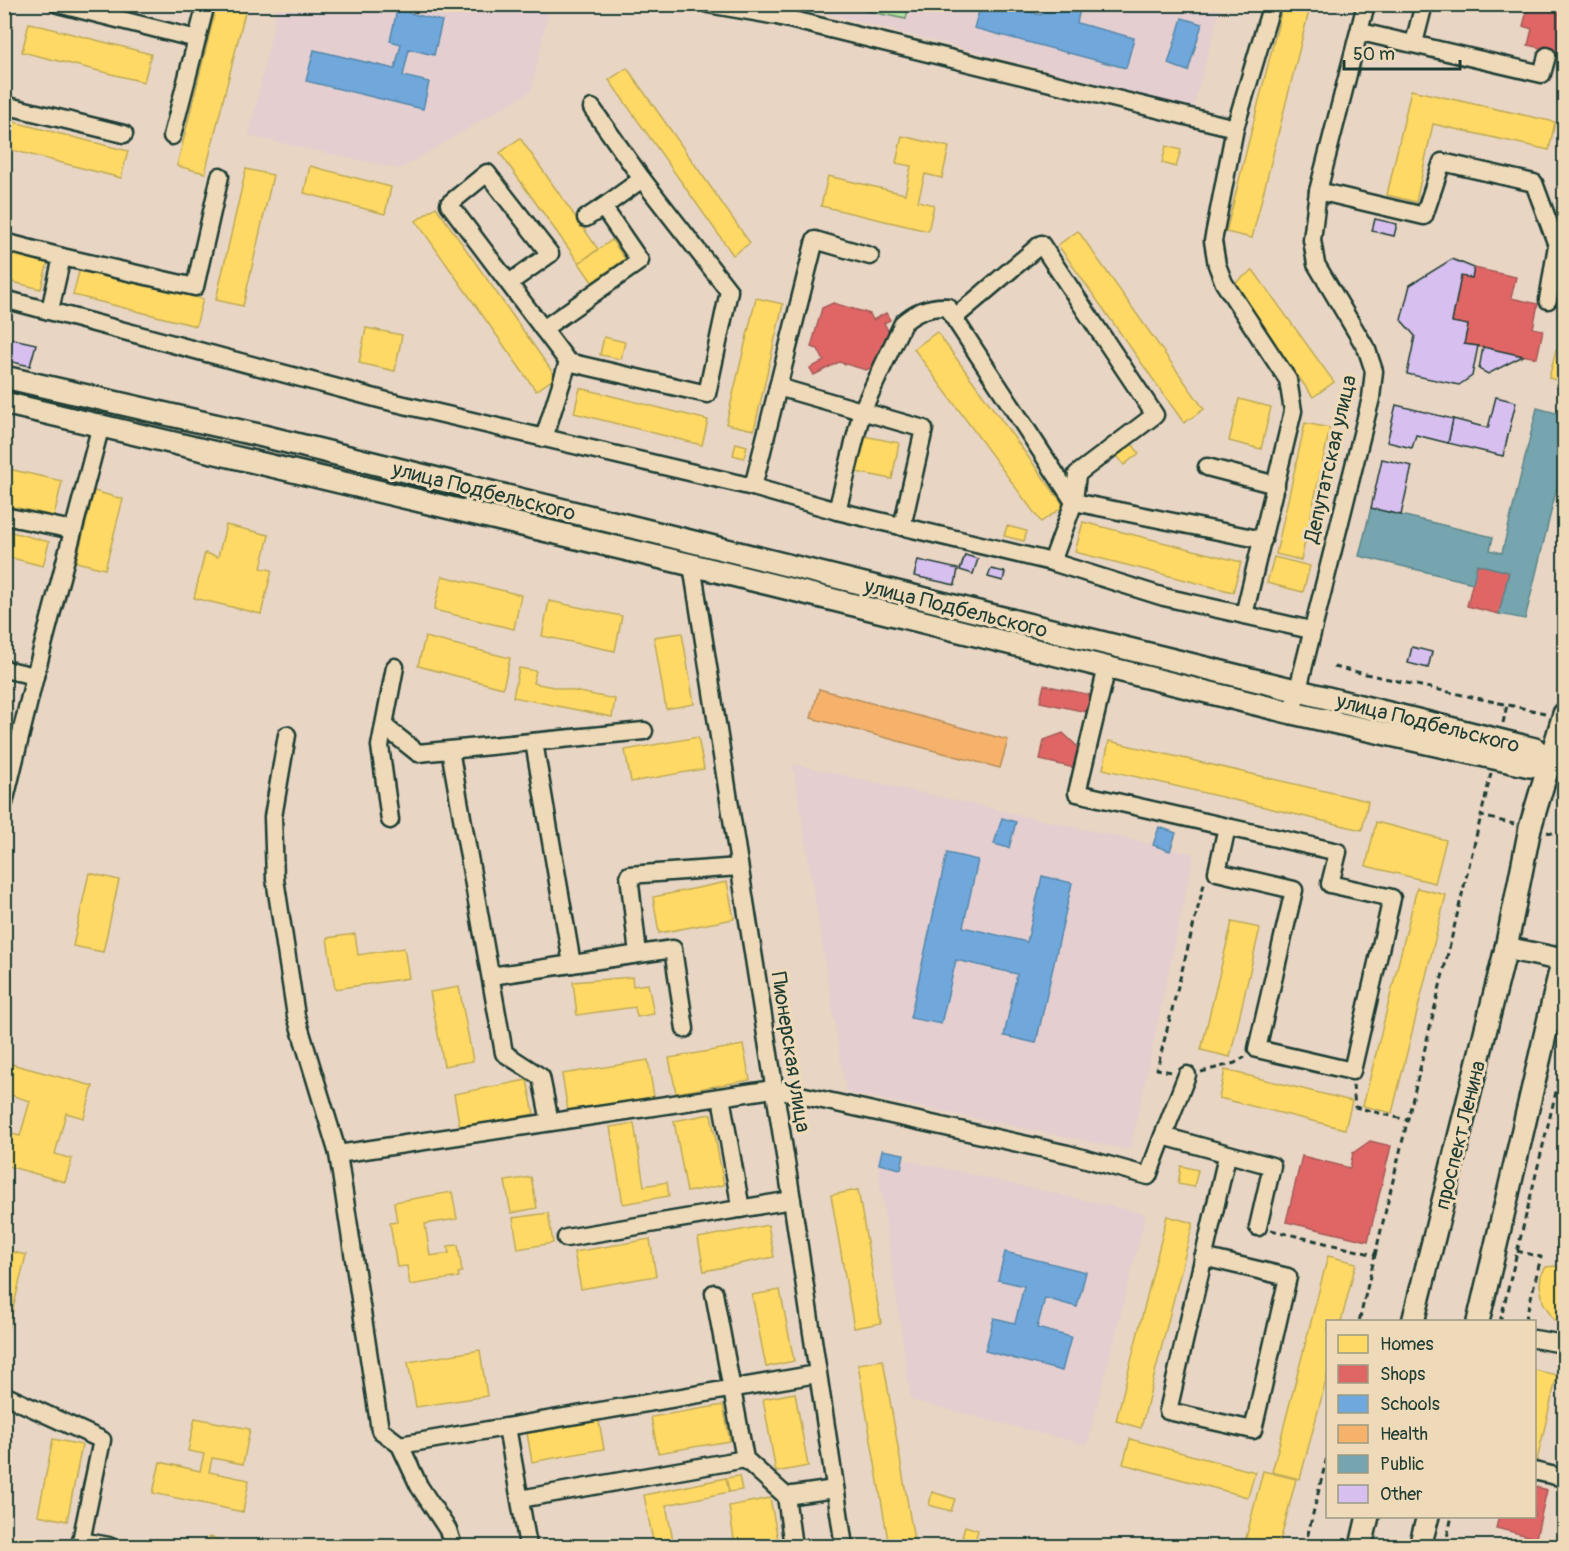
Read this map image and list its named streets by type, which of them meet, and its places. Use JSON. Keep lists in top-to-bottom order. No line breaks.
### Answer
{"streets":{"main road":["улица Подбельского","проспект Ленина"],"street":["Депутатская улица","Пионерская улица"]},"crossings":[["Депутатская улица","улица Подбельского"],["улица Подбельского","Пионерская улица"],["улица Подбельского","проспект Ленина"]],"legend":["Homes","Shops","Schools","Health","Public","Other"],"scale_bar":"50 m"}
